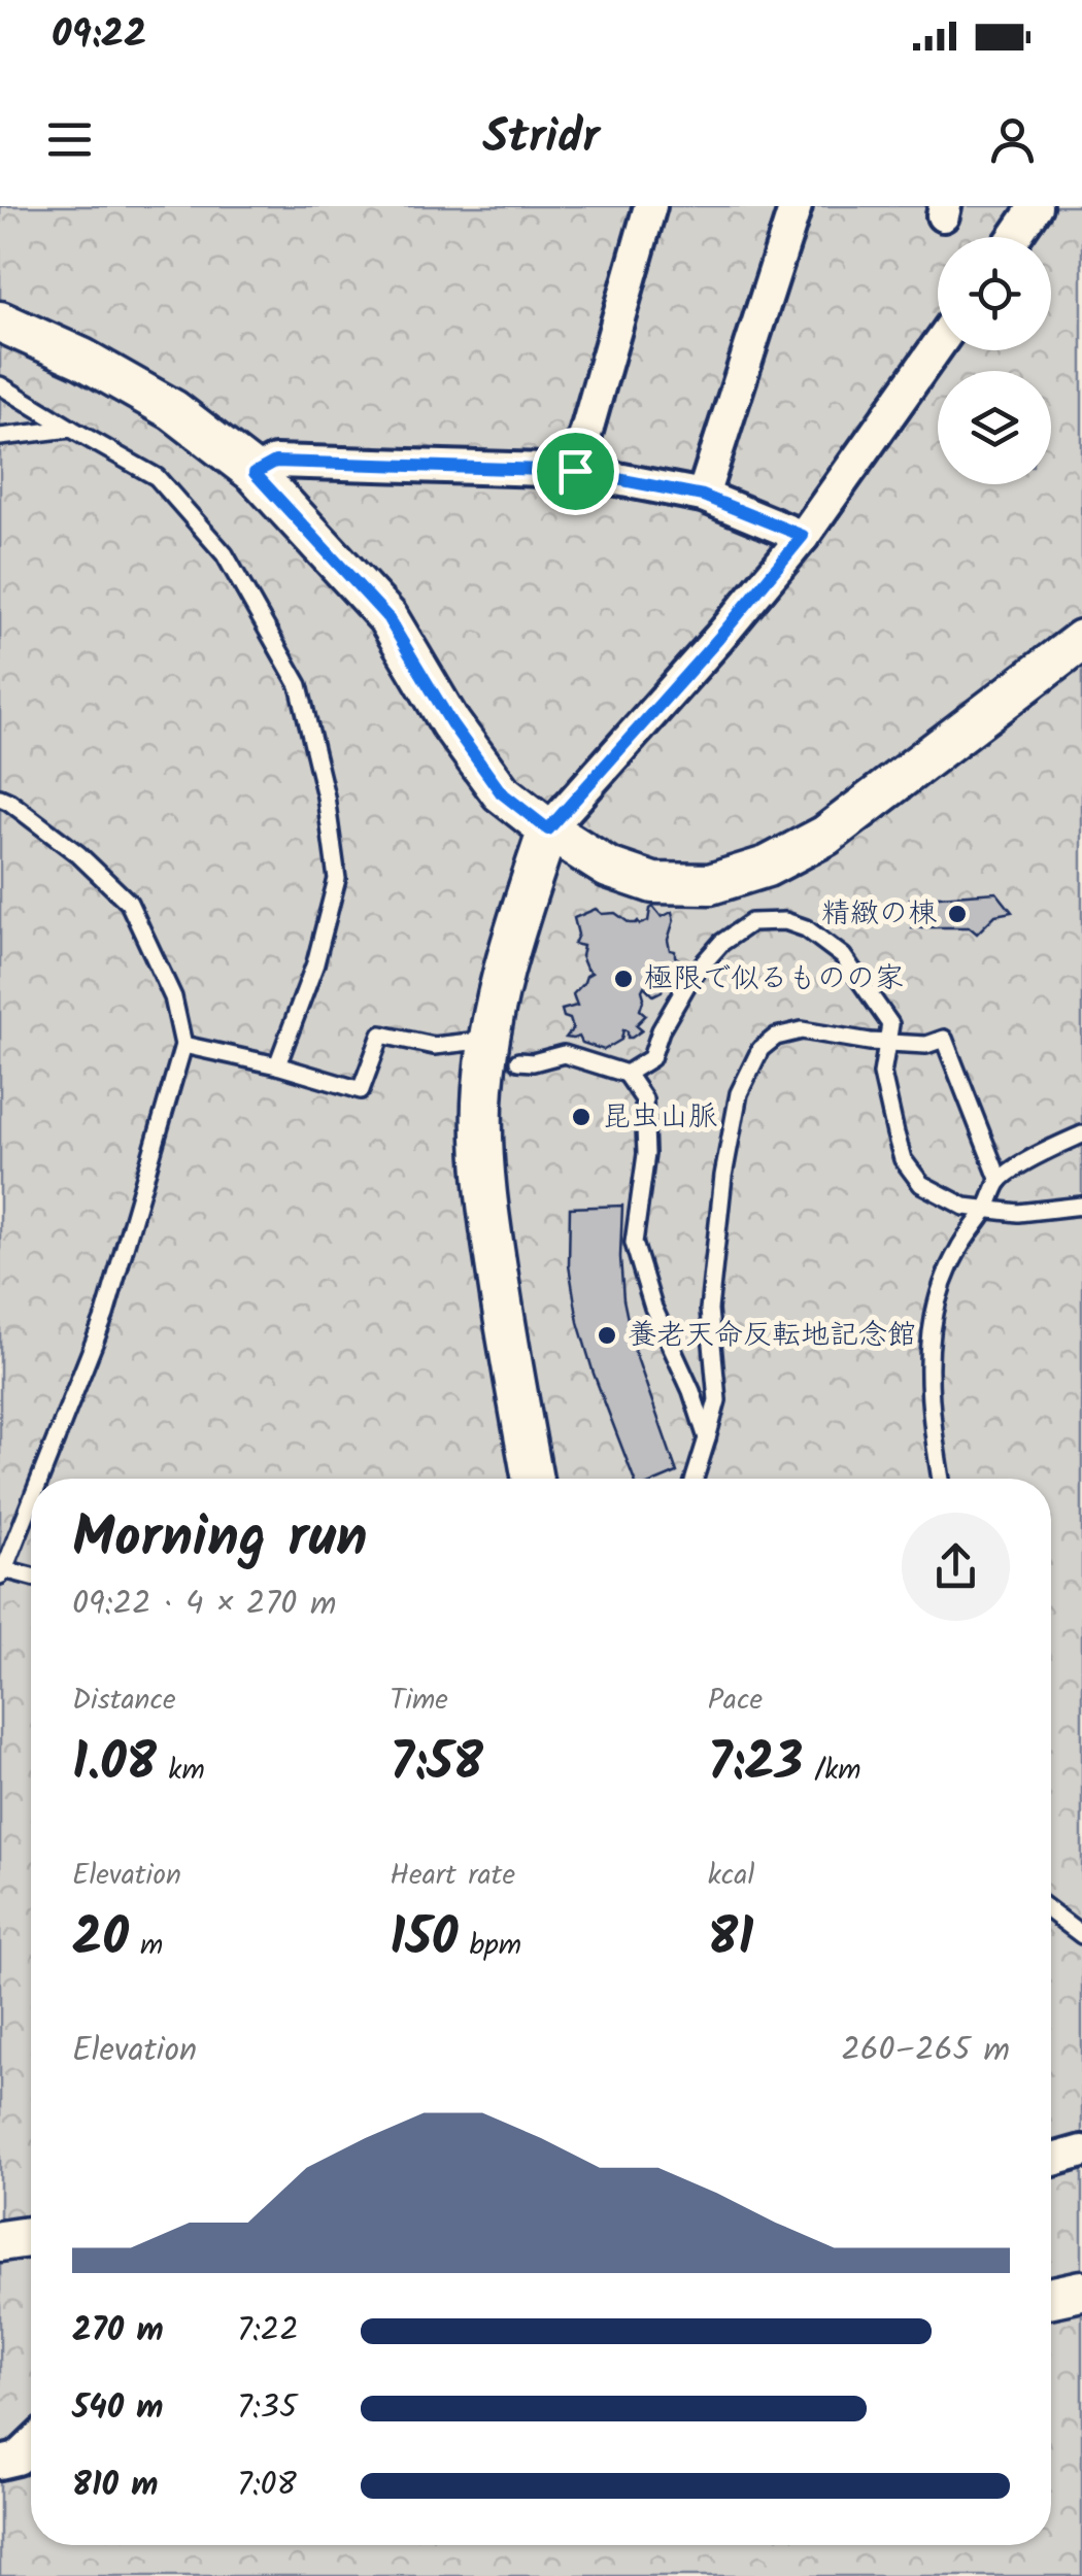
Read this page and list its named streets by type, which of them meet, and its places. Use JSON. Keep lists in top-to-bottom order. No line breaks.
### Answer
{"places":["精緻の棟","極限で似るものの家","昆虫山脈","養老天命反転地記念館"],"page":{"status":"09:22","header":"Stridr","heading":["Morning run","09:22 · 4 × 270 m"],"stats":[["Distance","1.08 km"],["Time","7:58"],["Pace","7:23 /km"],["Elevation","20 m"],["Heart rate","150 bpm"],["kcal","81"]],"chart":["Elevation","260–265 m"],"list":[{"name":"270 m","note":"7:22"},{"name":"540 m","note":"7:35"},{"name":"810 m","note":"7:08"}]}}
